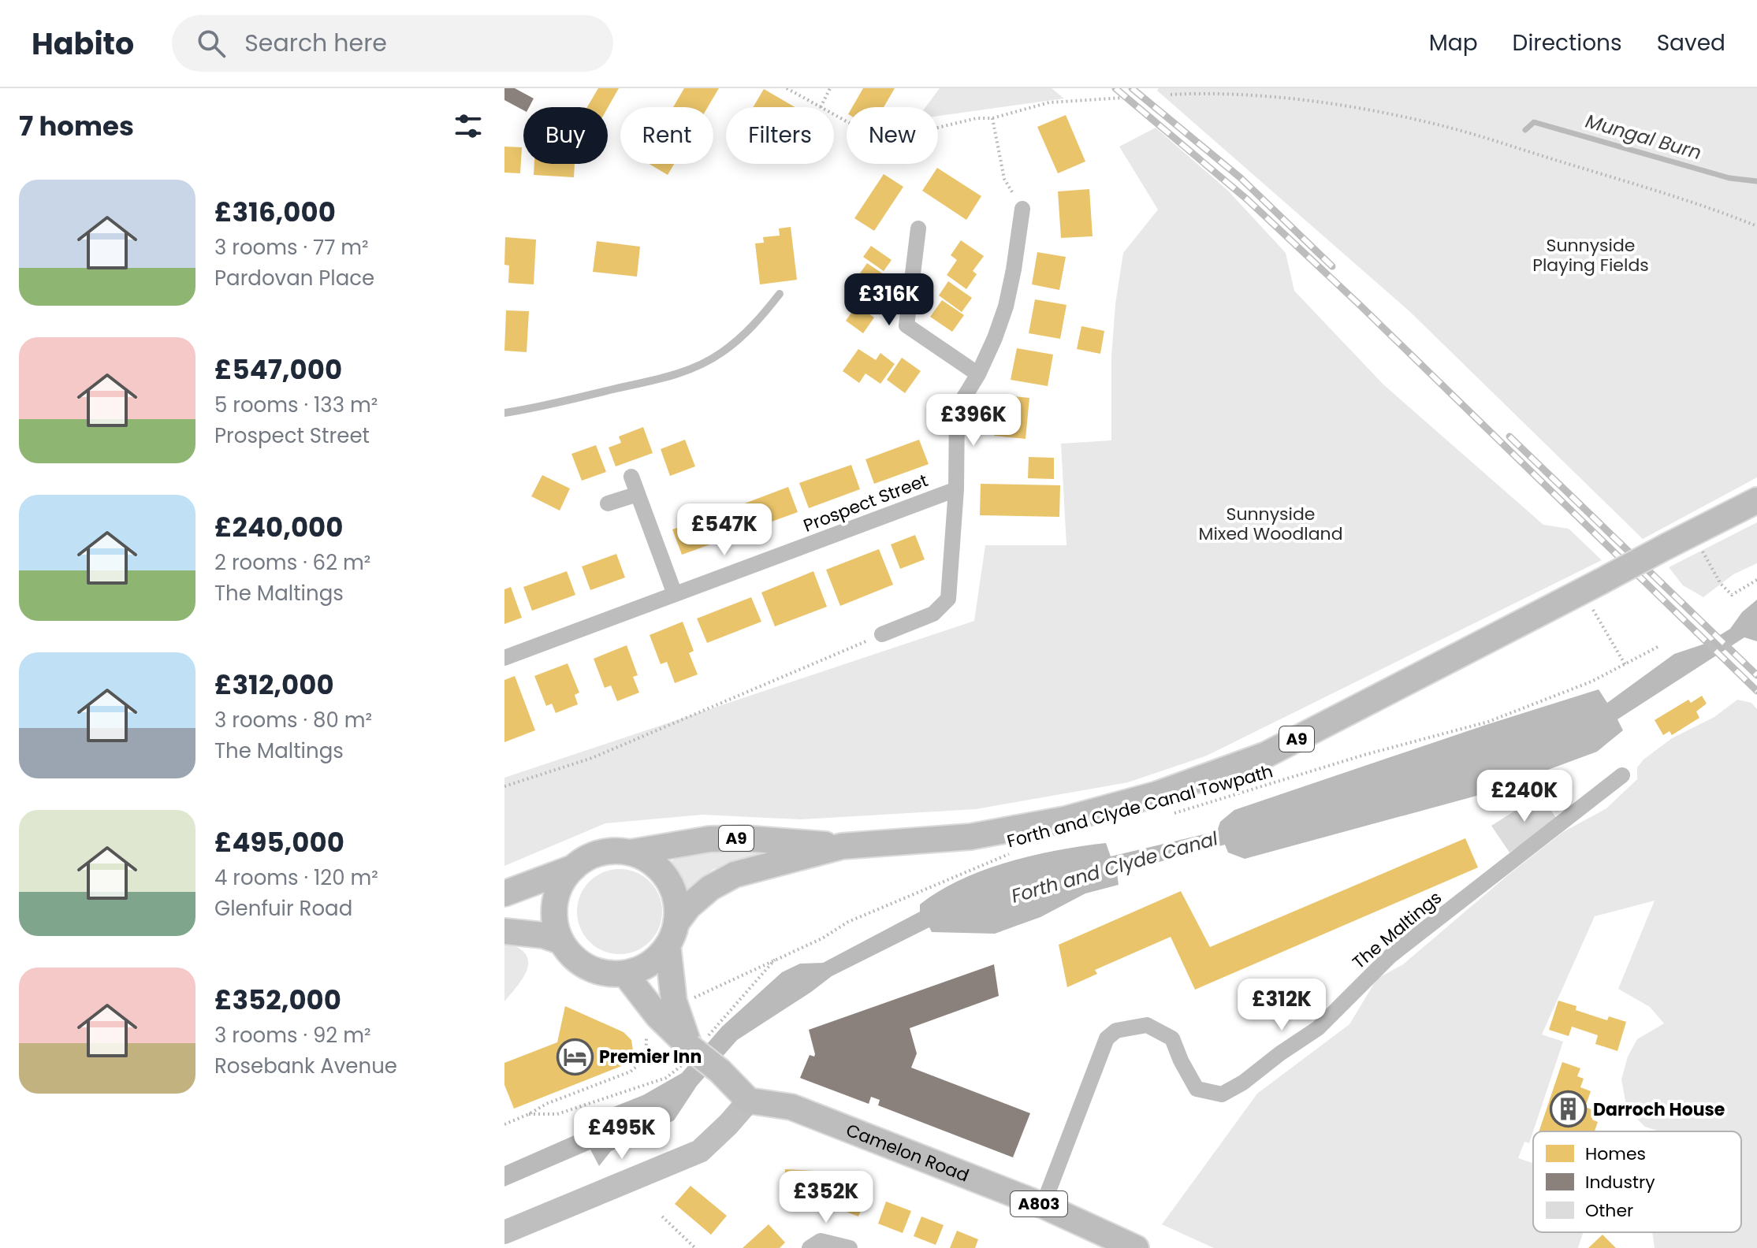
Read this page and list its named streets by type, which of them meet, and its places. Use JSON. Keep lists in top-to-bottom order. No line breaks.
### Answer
{"streets":{"main road":["A9","Camelon Road","A803"],"street":["Prospect Street","The Maltings"],"path":["Forth and Clyde Canal Towpath"]},"crossings":[["The Maltings","Camelon Road"]],"water":["Mungal Burn","Forth and Clyde Canal"],"parks":["Sunnyside Playing Fields","Sunnyside Mixed Woodland"],"places":{"hotel":["Premier Inn"],"building":["Darroch House"]},"legend":["Homes","Industry","Other"],"page":{"header":"Habito","search":"Search here","nav":["Map","Directions","Saved"],"heading":"7 homes","chip":["Buy","Rent","Filters","New"],"list":[{"name":"£316,000","note":"3 rooms · 77 m² · Pardovan Place"},{"name":"£547,000","note":"5 rooms · 133 m² · Prospect Street"},{"name":"£240,000","note":"2 rooms · 62 m² · The Maltings"},{"name":"£312,000","note":"3 rooms · 80 m² · The Maltings"},{"name":"£495,000","note":"4 rooms · 120 m² · Glenfuir Road"},{"name":"£352,000","note":"3 rooms · 92 m² · Rosebank Avenue"}],"price":["£316K","£396K","£547K","£240K","£312K","£495K","£352K"]}}
